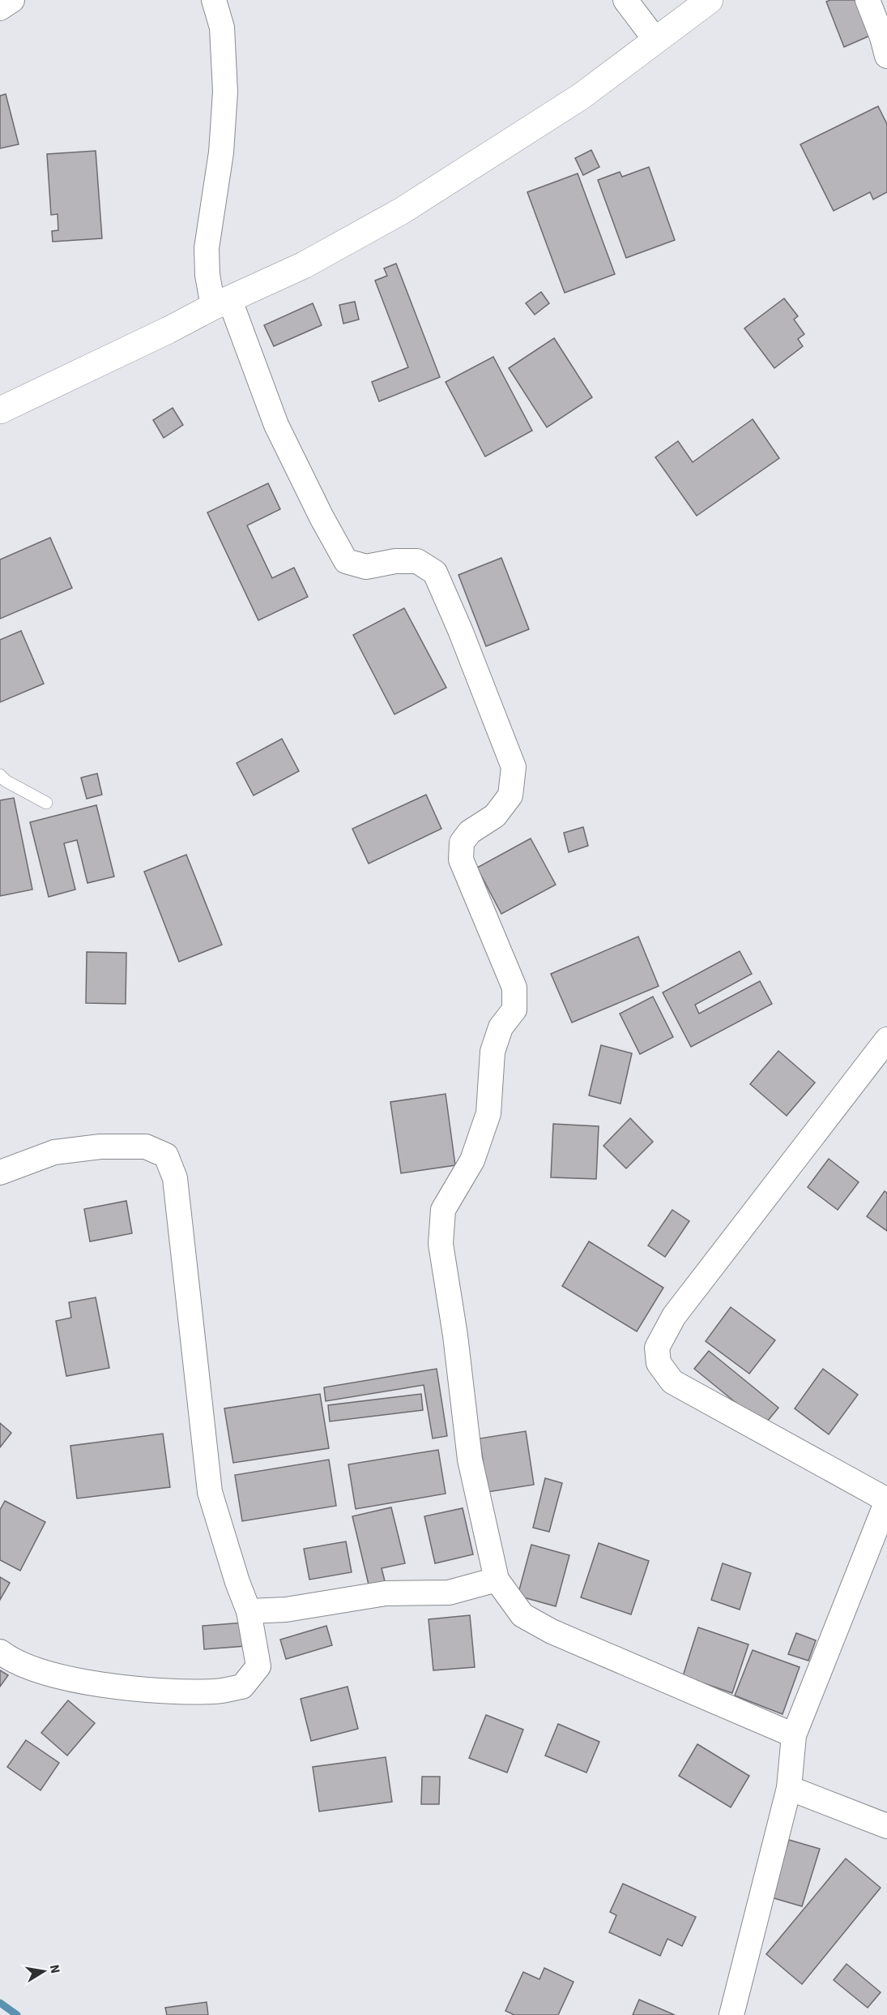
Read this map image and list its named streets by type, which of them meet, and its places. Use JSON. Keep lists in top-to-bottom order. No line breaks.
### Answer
{"north":"right"}
